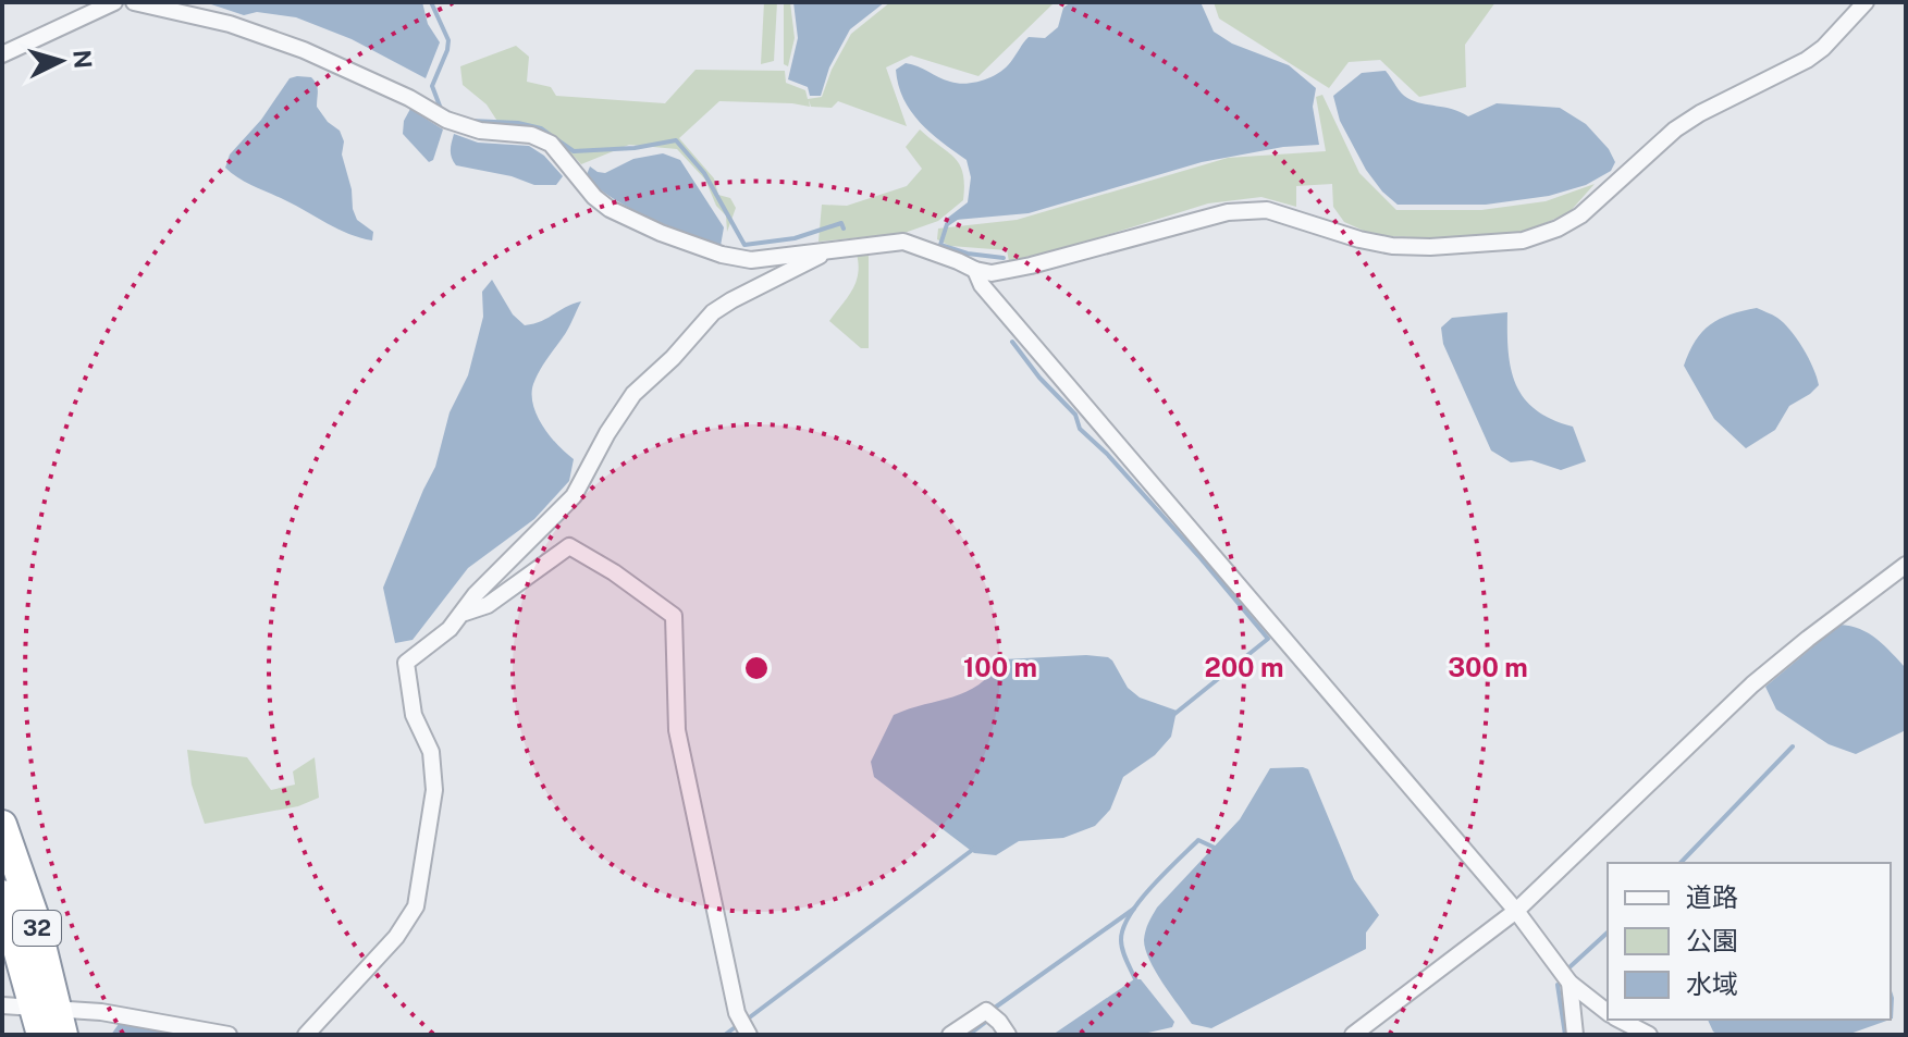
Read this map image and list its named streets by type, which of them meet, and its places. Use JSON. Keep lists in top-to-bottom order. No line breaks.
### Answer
{"streets":{"highway":["32"]},"legend":["道路","公園","水域"],"north":"right","rings":["100 m","200 m","300 m"]}
